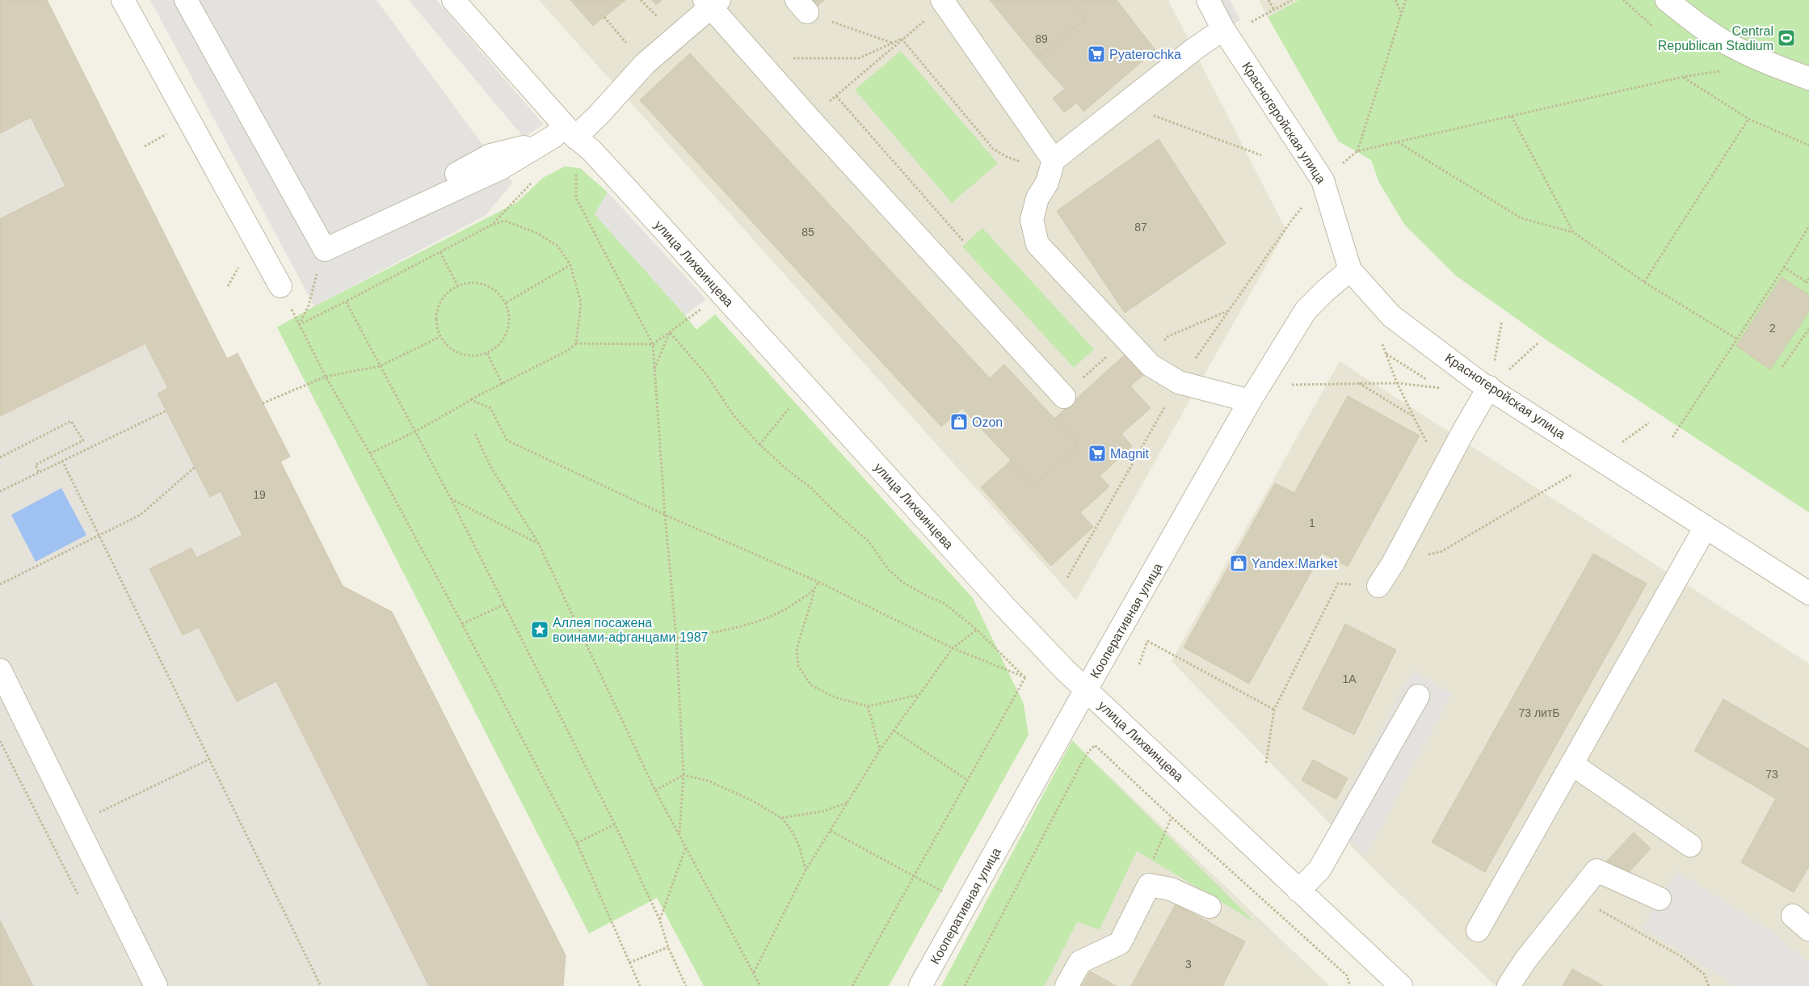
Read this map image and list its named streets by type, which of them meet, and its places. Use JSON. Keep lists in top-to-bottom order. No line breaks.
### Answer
{"streets":{"street":["Красногеройская улица","улица Лихвинцева","Кооперативная улица"]},"crossings":[["Красногеройская улица","Кооперативная улица"],["улица Лихвинцева","Кооперативная улица"]],"places":{"sports":["Central Republican Stadium"],"supermarket":["Pyaterochka","Magnit"],"shop":["Ozon","Yandex.Market"],"place":["Аллея посажена воинами-афганцами 1987"]},"house_numbers":["89","87","85","2","19","1","1А","73 литБ","73","3"]}
